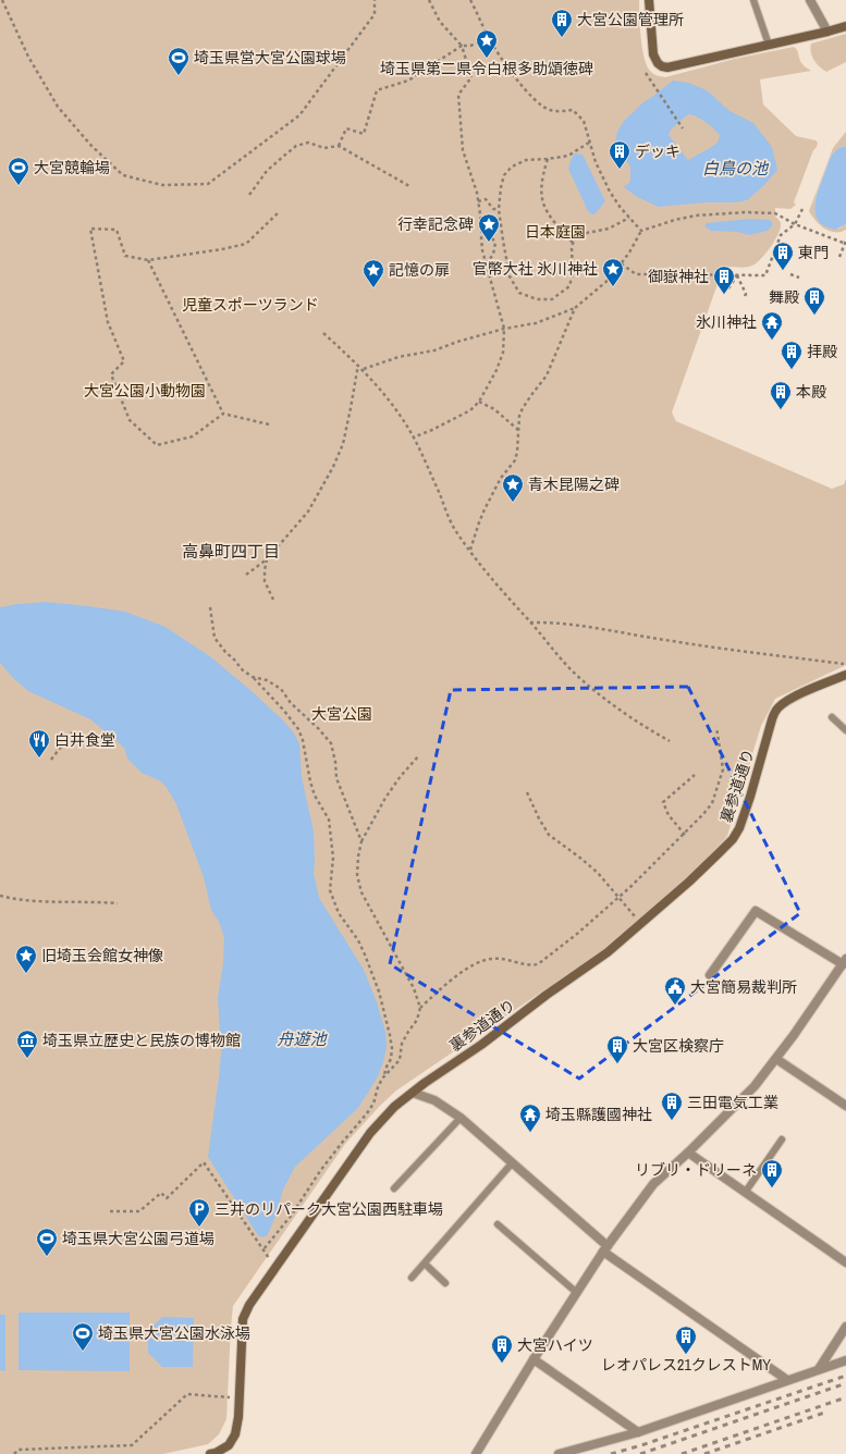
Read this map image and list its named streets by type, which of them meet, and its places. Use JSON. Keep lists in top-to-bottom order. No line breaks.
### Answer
{"streets":{"street":["裏参道通り"]},"districts":["高鼻町四丁目"],"water":["白鳥の池","舟遊池"],"parks":["日本庭園","児童スポーツランド","大宮公園小動物園","大宮公園"],"places":{"building":["大宮公園管理所","デッキ","東門","御嶽神社","舞殿","拝殿","本殿","大宮区検察庁","三田電気工業","リブリ・ドリーネ","レオパレス21クレストMY","大宮ハイツ"],"place":["埼玉県第二県令白根多助頌徳碑","行幸記念碑","官幣大社 氷川神社","記憶の扉","青木昆陽之碑","旧埼玉会館女神像"],"sports":["埼玉県営大宮公園球場","大宮競輪場","埼玉県大宮公園弓道場","埼玉県大宮公園水泳場"],"temple":["氷川神社","埼玉縣護國神社"],"restaurant":["白井食堂"],"public building":["大宮簡易裁判所"],"museum":["埼玉県立歴史と民族の博物館"],"parking":["三井のリパーク大宮公園西駐車場"]}}
